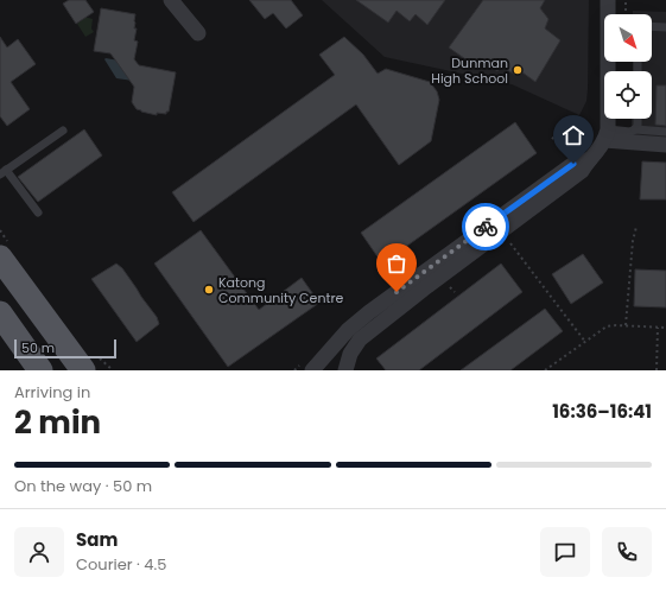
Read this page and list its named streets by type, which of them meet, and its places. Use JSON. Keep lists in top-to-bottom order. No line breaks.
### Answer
{"places":["Dunman High School","Katong Community Centre"],"scale_bar":"50 m","north":"bottom right","page":{"scale":"50 m","heading":["2 min","Arriving in","16:36–16:41"],"panel":["Sam","Courier · 4.5"],"bar":"On the way · 50 m"}}
